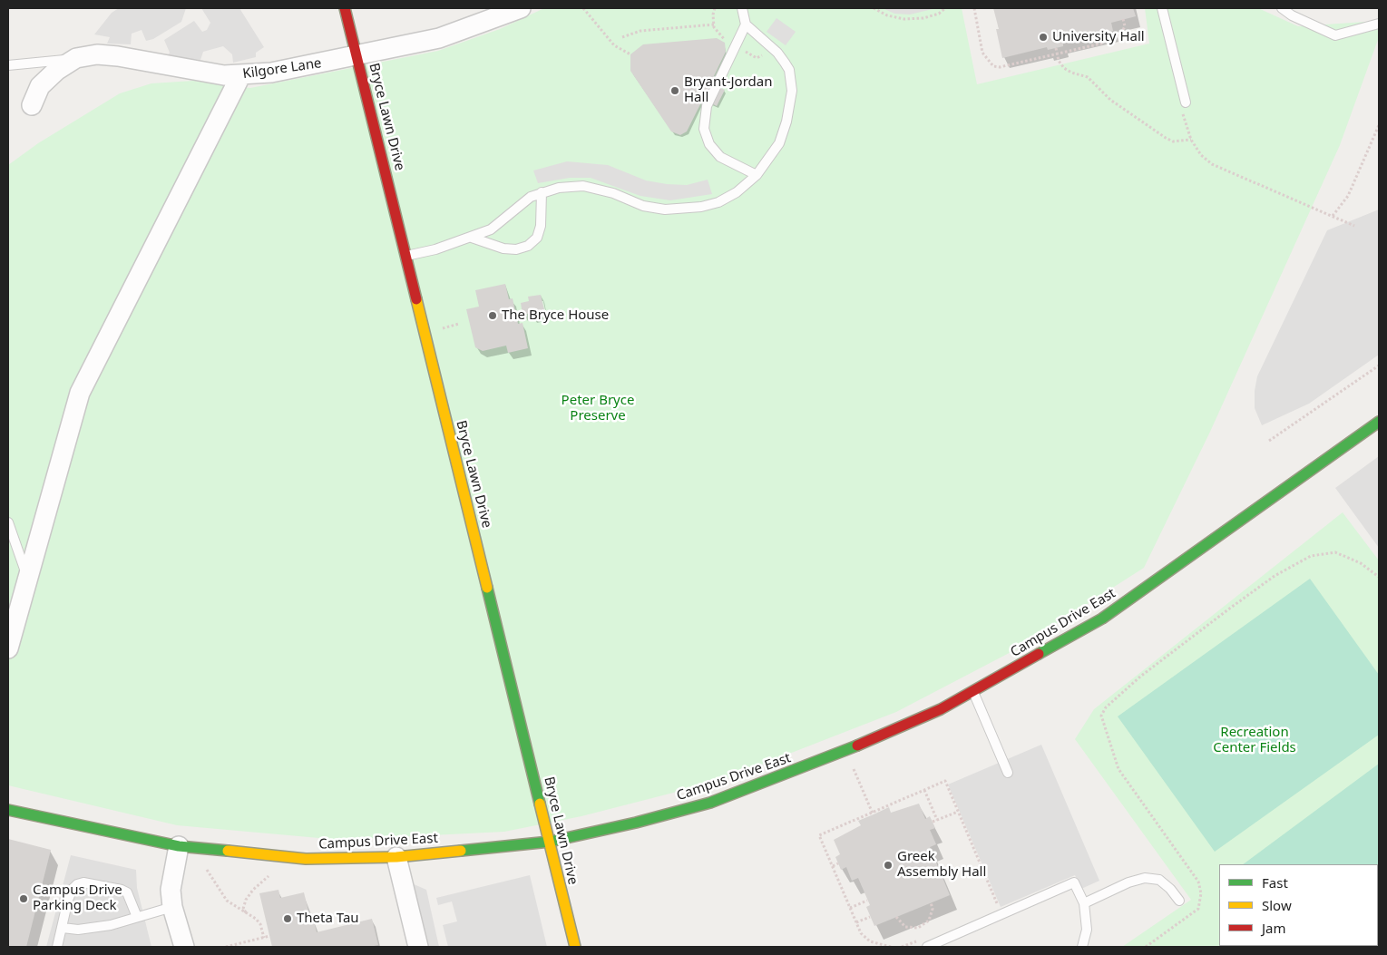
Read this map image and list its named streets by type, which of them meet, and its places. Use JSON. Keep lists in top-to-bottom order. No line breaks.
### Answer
{"streets":{"street":["Kilgore Lane","Bryce Lawn Drive","Campus Drive East"]},"crossings":[["Kilgore Lane","Bryce Lawn Drive"],["Bryce Lawn Drive","Campus Drive East"]],"parks":["Peter Bryce Preserve","Recreation Center Fields"],"places":["University Hall","Bryant-Jordan Hall","The Bryce House","Greek Assembly Hall","Campus Drive Parking Deck","Theta Tau"],"legend":["Fast","Slow","Jam"]}
